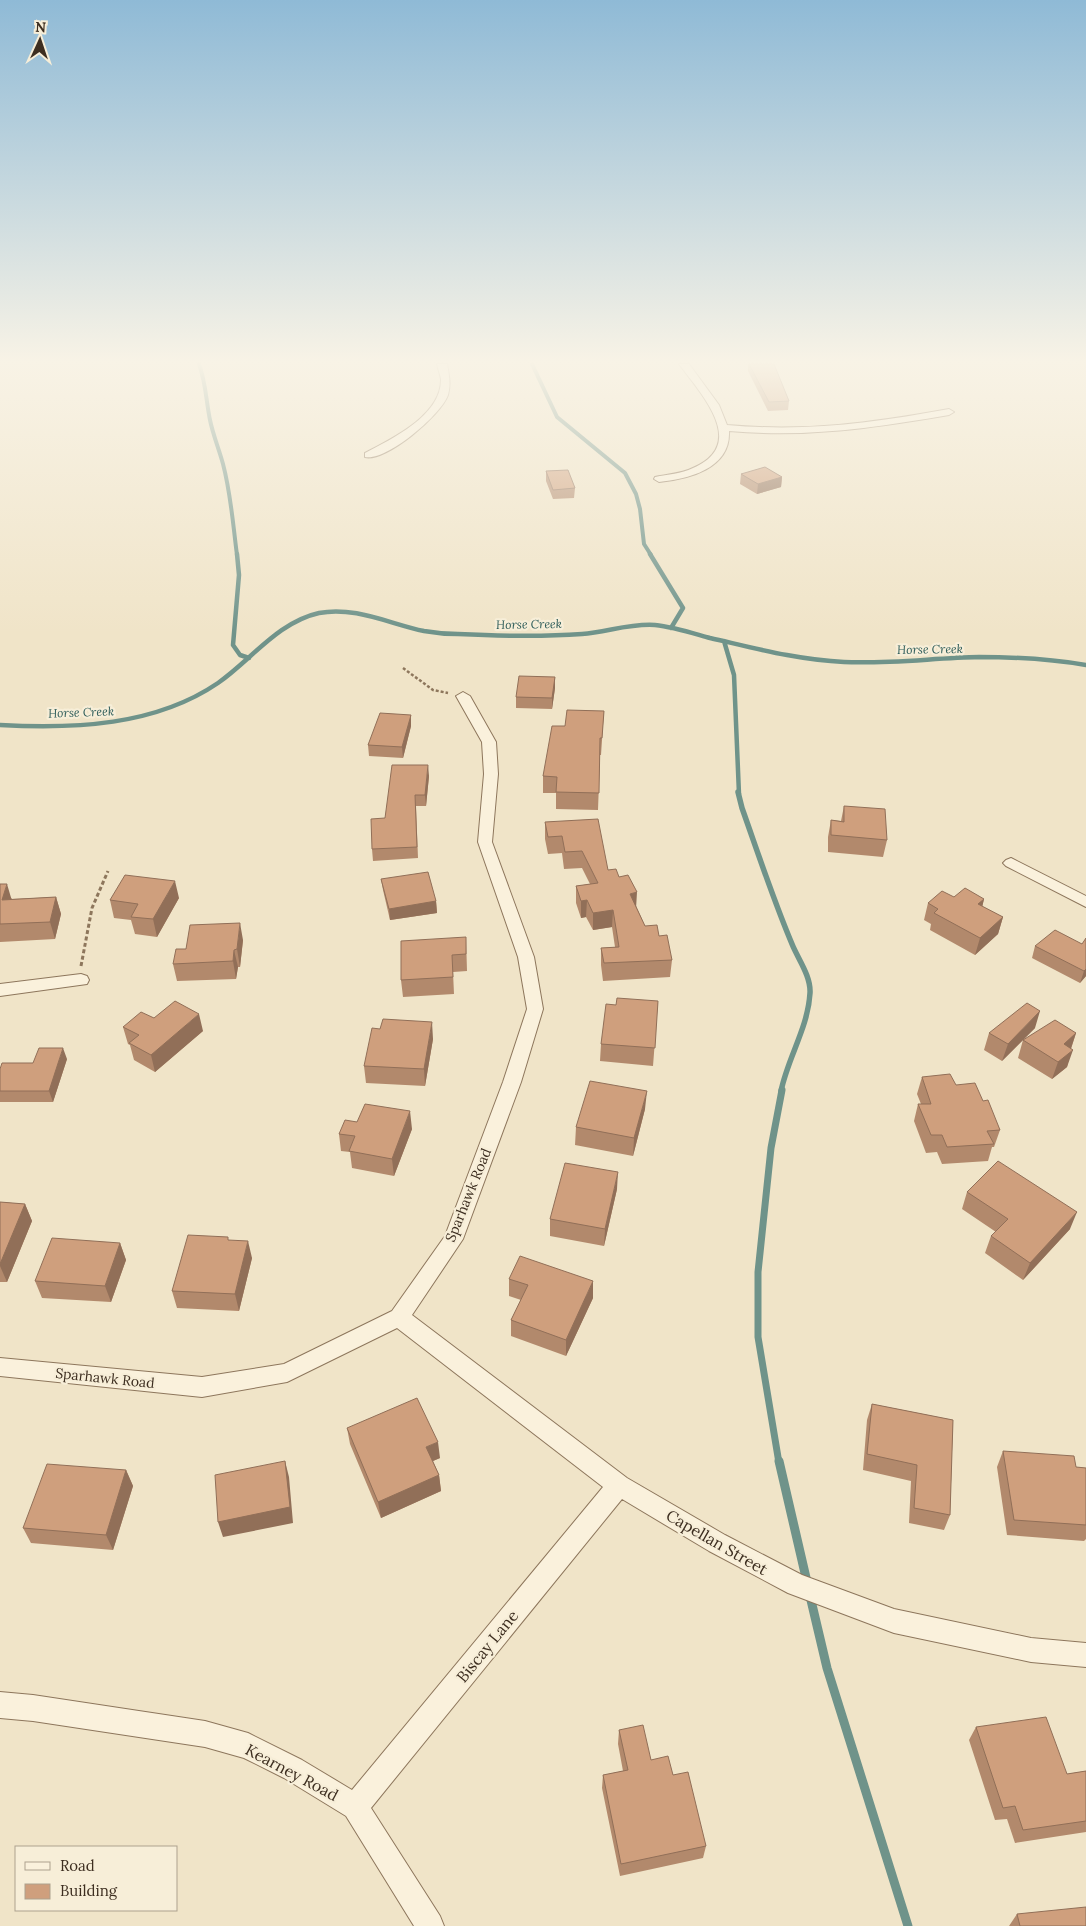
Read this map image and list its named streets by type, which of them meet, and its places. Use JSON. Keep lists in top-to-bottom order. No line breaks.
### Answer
{"streets":{"street":["Sparhawk Road","Capellan Street","Biscay Lane","Kearney Road"]},"crossings":[["Sparhawk Road","Capellan Street"],["Capellan Street","Biscay Lane"],["Biscay Lane","Kearney Road"]],"water":["Horse Creek"],"legend":["Road","Building"],"north":"top"}
